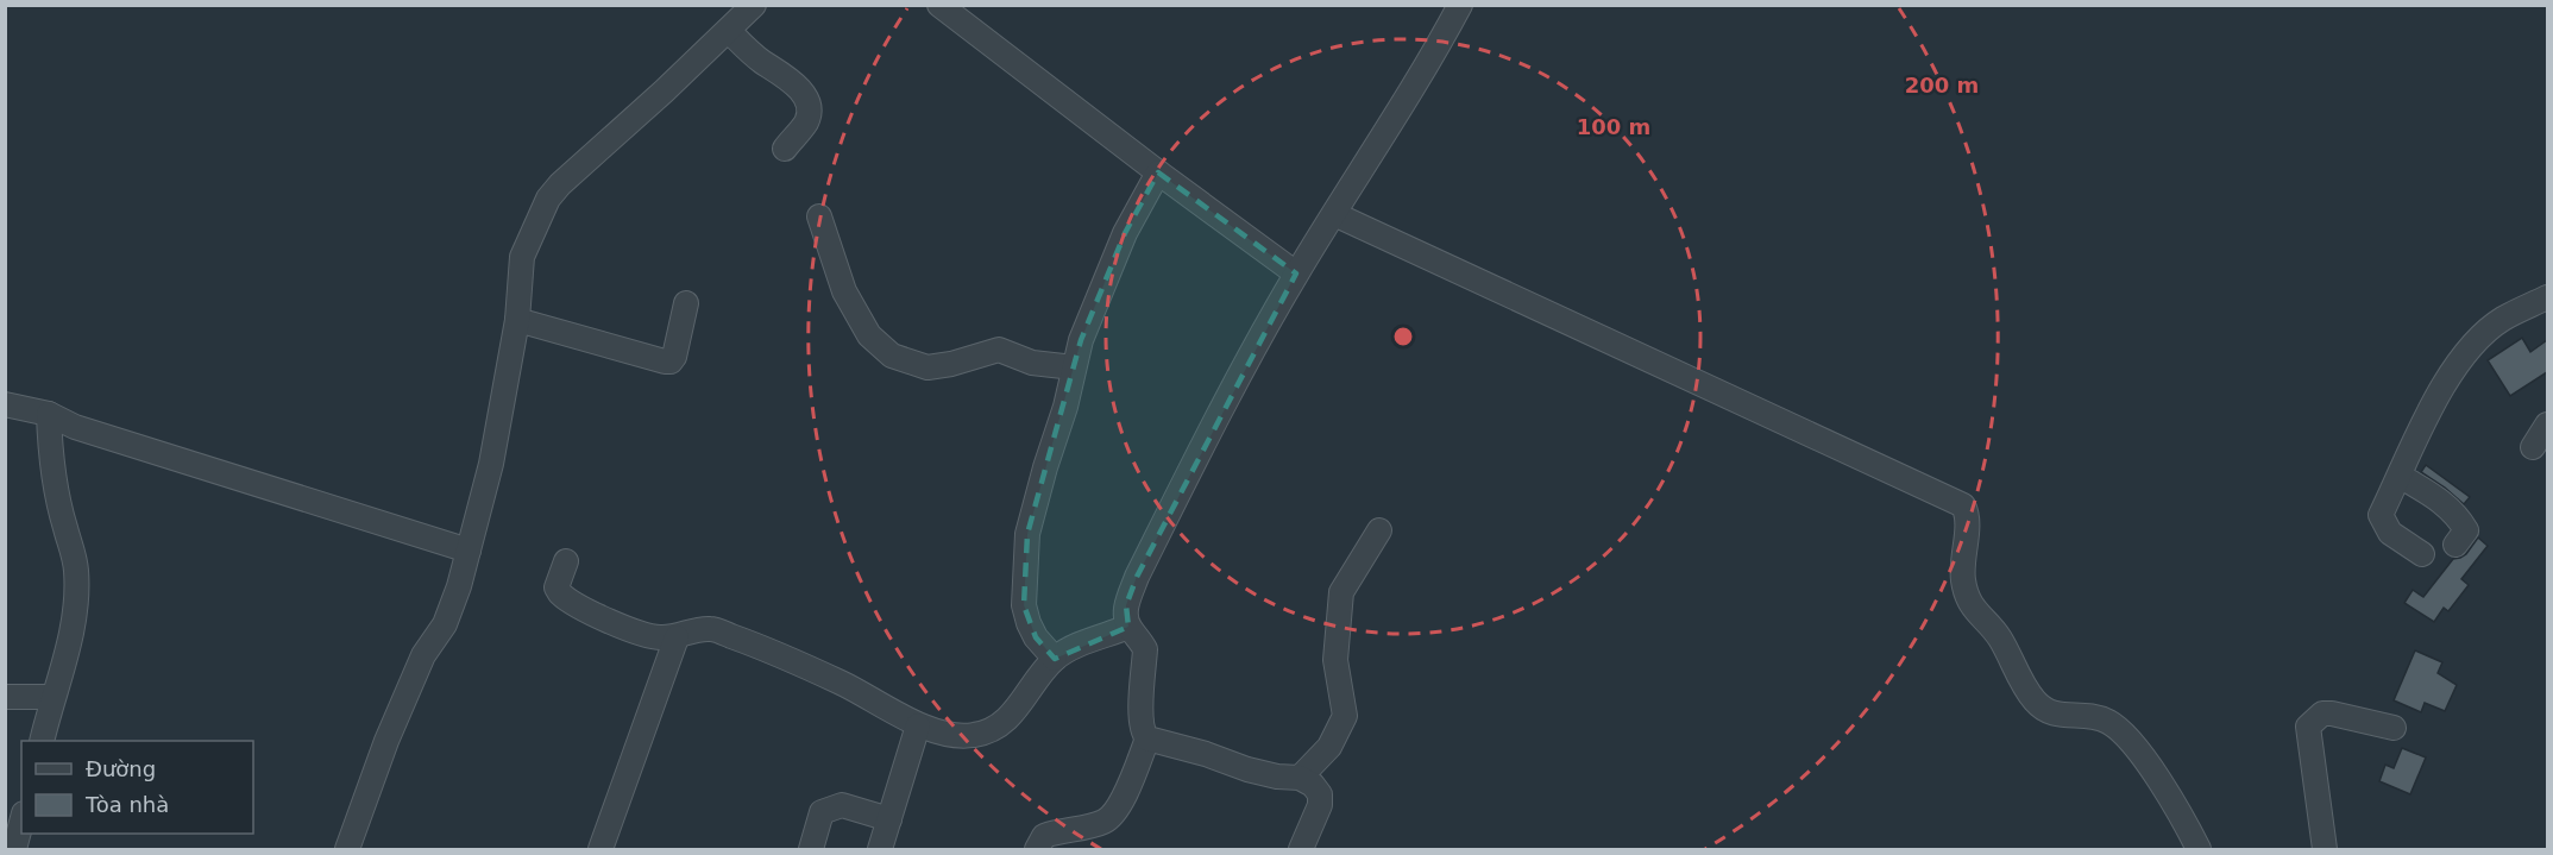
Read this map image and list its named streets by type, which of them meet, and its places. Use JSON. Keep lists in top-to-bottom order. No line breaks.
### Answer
{"legend":["Đường","Tòa nhà"],"rings":["200 m","100 m"]}
